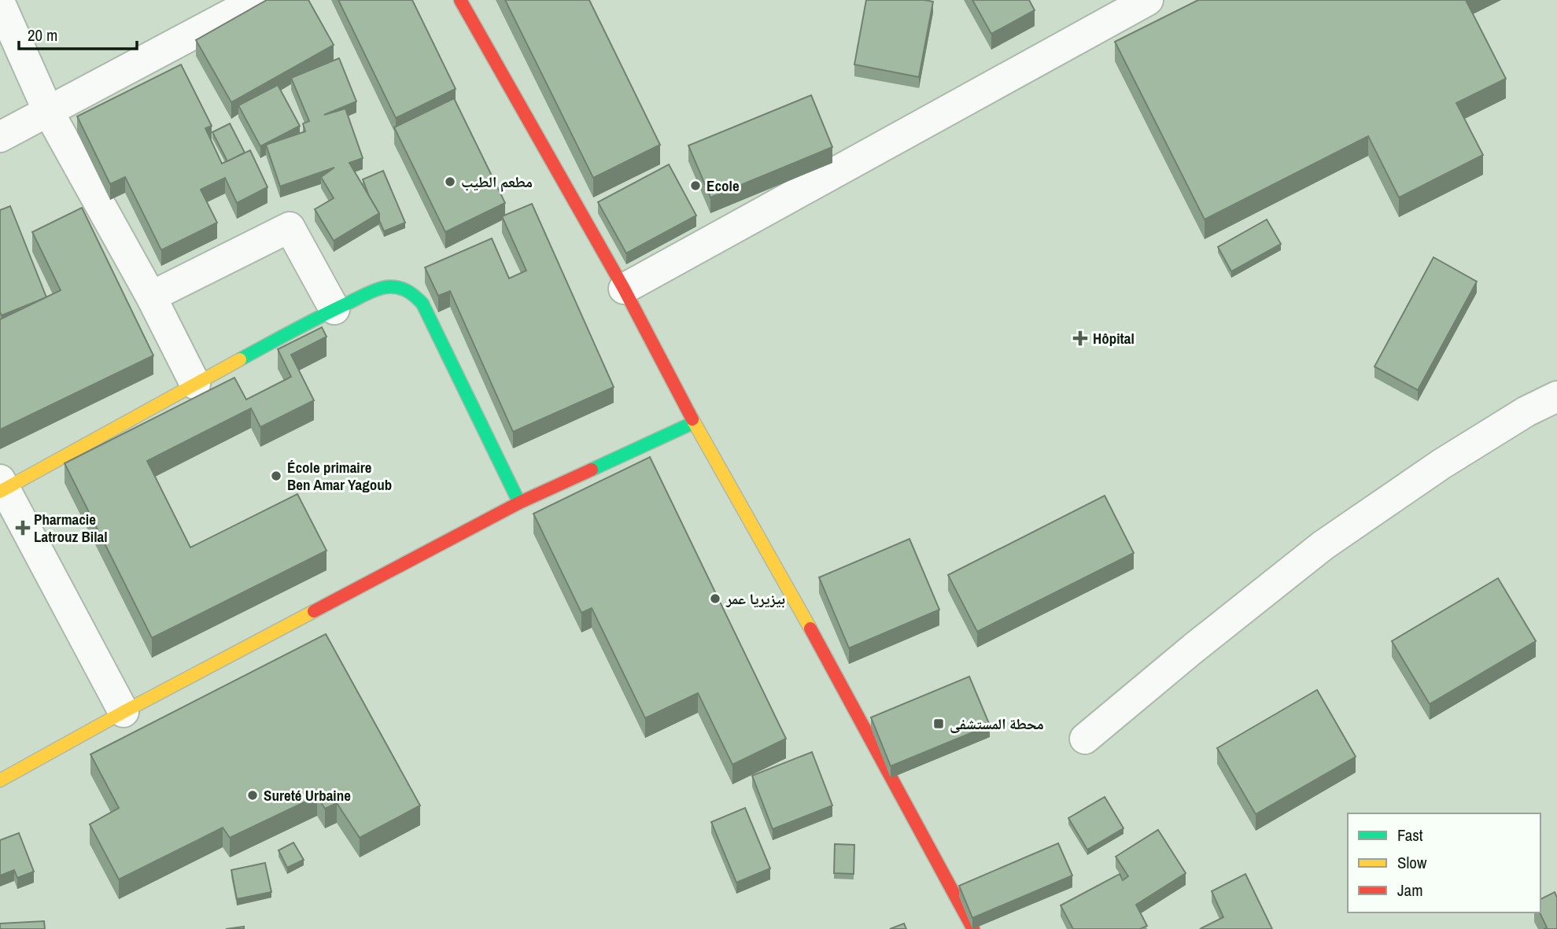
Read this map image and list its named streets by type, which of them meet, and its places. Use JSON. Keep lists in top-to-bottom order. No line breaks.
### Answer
{"places":{"other":["مطعم الطيب","Ecole","École primaire Ben Amar Yagoub","بيزيريا عمر","Sureté Urbaine"],"health":["Hôpital","Pharmacie Latrouz Bilal"],"transit":["محطة المستشفى"]},"legend":["Fast","Slow","Jam"],"scale_bar":"20 m"}
